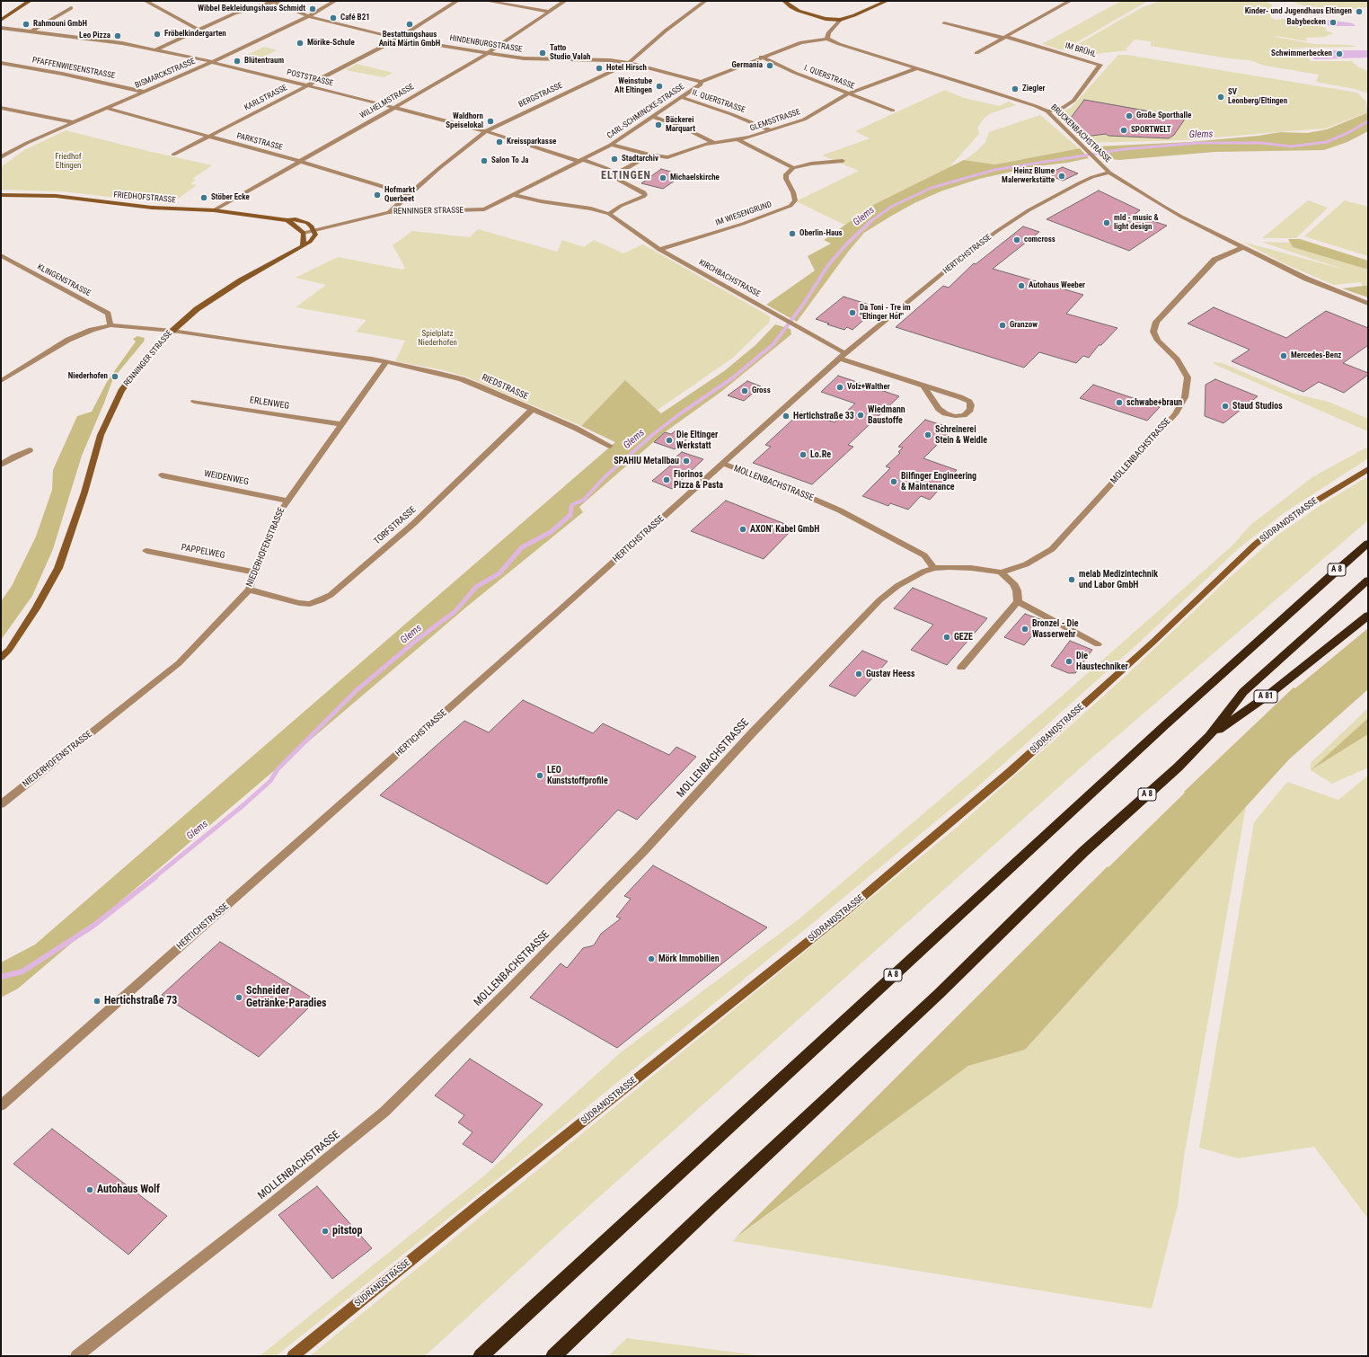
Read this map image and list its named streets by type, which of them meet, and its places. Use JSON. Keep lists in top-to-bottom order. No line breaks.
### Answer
{"streets":{"highway":["A 8","A 81"],"street":["HINDENBURGSTRASSE","IM BRÜHL","PFAFFENWIESENSTRASSE","BISMARCKSTRASSE","I. QUERSTRASSE","POSTSTRASSE","BERGSTRASSE","KARLSTRASSE","WILHELMSTRASSE","II. QUERSTRASSE","CARL-SCHMINCKE-STRASSE","GLEMSSTRASSE","BRUCKENBACHSTRASSE","PARKSTRASSE","FRIEDHOFSTRASSE","RENNINGER STRASSE","IM WIESENGRUND","HERTICHSTRASSE","KIRCHBACHSTRASSE","KLINGENSTRASSE","RIEDSTRASSE","ERLENWEG","MOLLENBACHSTRASSE","WEIDENWEG","SÜDRANDSTRASSE","TORFSTRASSE","NIEDERHOFENSTRASSE","PAPPELWEG"]},"crossings":[["HINDENBURGSTRASSE","BISMARCKSTRASSE"],["HINDENBURGSTRASSE","BERGSTRASSE"],["HINDENBURGSTRASSE","KARLSTRASSE"],["HINDENBURGSTRASSE","WILHELMSTRASSE"],["HINDENBURGSTRASSE","CARL-SCHMINCKE-STRASSE"],["IM BRÜHL","BRUCKENBACHSTRASSE"],["PFAFFENWIESENSTRASSE","BISMARCKSTRASSE"],["BISMARCKSTRASSE","POSTSTRASSE"],["BISMARCKSTRASSE","PARKSTRASSE"],["I. QUERSTRASSE","CARL-SCHMINCKE-STRASSE"],["I. QUERSTRASSE","GLEMSSTRASSE"],["POSTSTRASSE","BERGSTRASSE"],["POSTSTRASSE","KARLSTRASSE"],["POSTSTRASSE","WILHELMSTRASSE"],["POSTSTRASSE","CARL-SCHMINCKE-STRASSE"],["POSTSTRASSE","KIRCHBACHSTRASSE"],["BERGSTRASSE","PARKSTRASSE"],["BERGSTRASSE","RENNINGER STRASSE"],["KARLSTRASSE","PARKSTRASSE"],["WILHELMSTRASSE","PARKSTRASSE"],["WILHELMSTRASSE","FRIEDHOFSTRASSE"],["II. QUERSTRASSE","CARL-SCHMINCKE-STRASSE"],["II. QUERSTRASSE","GLEMSSTRASSE"],["CARL-SCHMINCKE-STRASSE","GLEMSSTRASSE"],["CARL-SCHMINCKE-STRASSE","BRUCKENBACHSTRASSE"],["CARL-SCHMINCKE-STRASSE","RENNINGER STRASSE"],["CARL-SCHMINCKE-STRASSE","KIRCHBACHSTRASSE"],["GLEMSSTRASSE","BRUCKENBACHSTRASSE"],["BRUCKENBACHSTRASSE","HERTICHSTRASSE"],["BRUCKENBACHSTRASSE","MOLLENBACHSTRASSE"],["FRIEDHOFSTRASSE","RENNINGER STRASSE"],["IM WIESENGRUND","KIRCHBACHSTRASSE"],["HERTICHSTRASSE","KIRCHBACHSTRASSE"],["HERTICHSTRASSE","MOLLENBACHSTRASSE"],["RIEDSTRASSE","TORFSTRASSE"],["RIEDSTRASSE","NIEDERHOFENSTRASSE"],["ERLENWEG","NIEDERHOFENSTRASSE"],["WEIDENWEG","NIEDERHOFENSTRASSE"],["TORFSTRASSE","NIEDERHOFENSTRASSE"],["NIEDERHOFENSTRASSE","PAPPELWEG"],["A 8","A 81"]],"districts":["ELTINGEN"],"water":["Glems"],"parks":["Friedhof Eltingen","Spielplatz Niederhofen"],"places":["Wibbel Bekleidungshaus Schmidt","Kinder- und Jugendhaus Eltingen","Café B21","Babybecken","Rahmouni GmbH","Bestattungshaus Anita Märtin GmbH","Fröbelkindergarten","Leo Pizza","Mörike-Schule","Tatto Studio Valah","Schwimmerbecken","Blütentraum","Germania","Hotel Hirsch","Weinstube Alt Eltingen","Ziegler","SV Leonberg/Eltingen","Große Sporthalle","Waldhorn Speiselokal","Bäckerei Marquart","SPORTWELT","Kreissparkasse","Stadtarchiv","Salon To Ja","Heinz Blume Malerwerkstätte","Michaelskirche","Hofmarkt Querbeet","Stöber Ecke","mld - music & light design","Oberlin-Haus","comcross","Autohaus Weeber","Da Toni - Tre im \"Eltinger Hof\"","Granzow","Mercedes-Benz","Niederhofen","Volz+Walther","Gross","schwabe+braun","Staud Studios","Wiedmann Baustoffe","Hertichstraße 33","Schreinerei Stein & Weidle","Die Eltinger Werkstatt","Lo.Re","SPAHIU Metallbau","Fiorinos Pizza & Pasta","Bilfinger Engineering & Maintenance","AXON’ Kabel GmbH","melab Medizintechnik und Labor GmbH","Bronzel - Die Wasserwehr","GEZE","Die Haustechniker","Gustav Heess","LEO Kunststoffprofile","Mörk Immobilien","Schneider Getränke-Paradies","Hertichstraße 73","Autohaus Wolf","pitstop"]}
